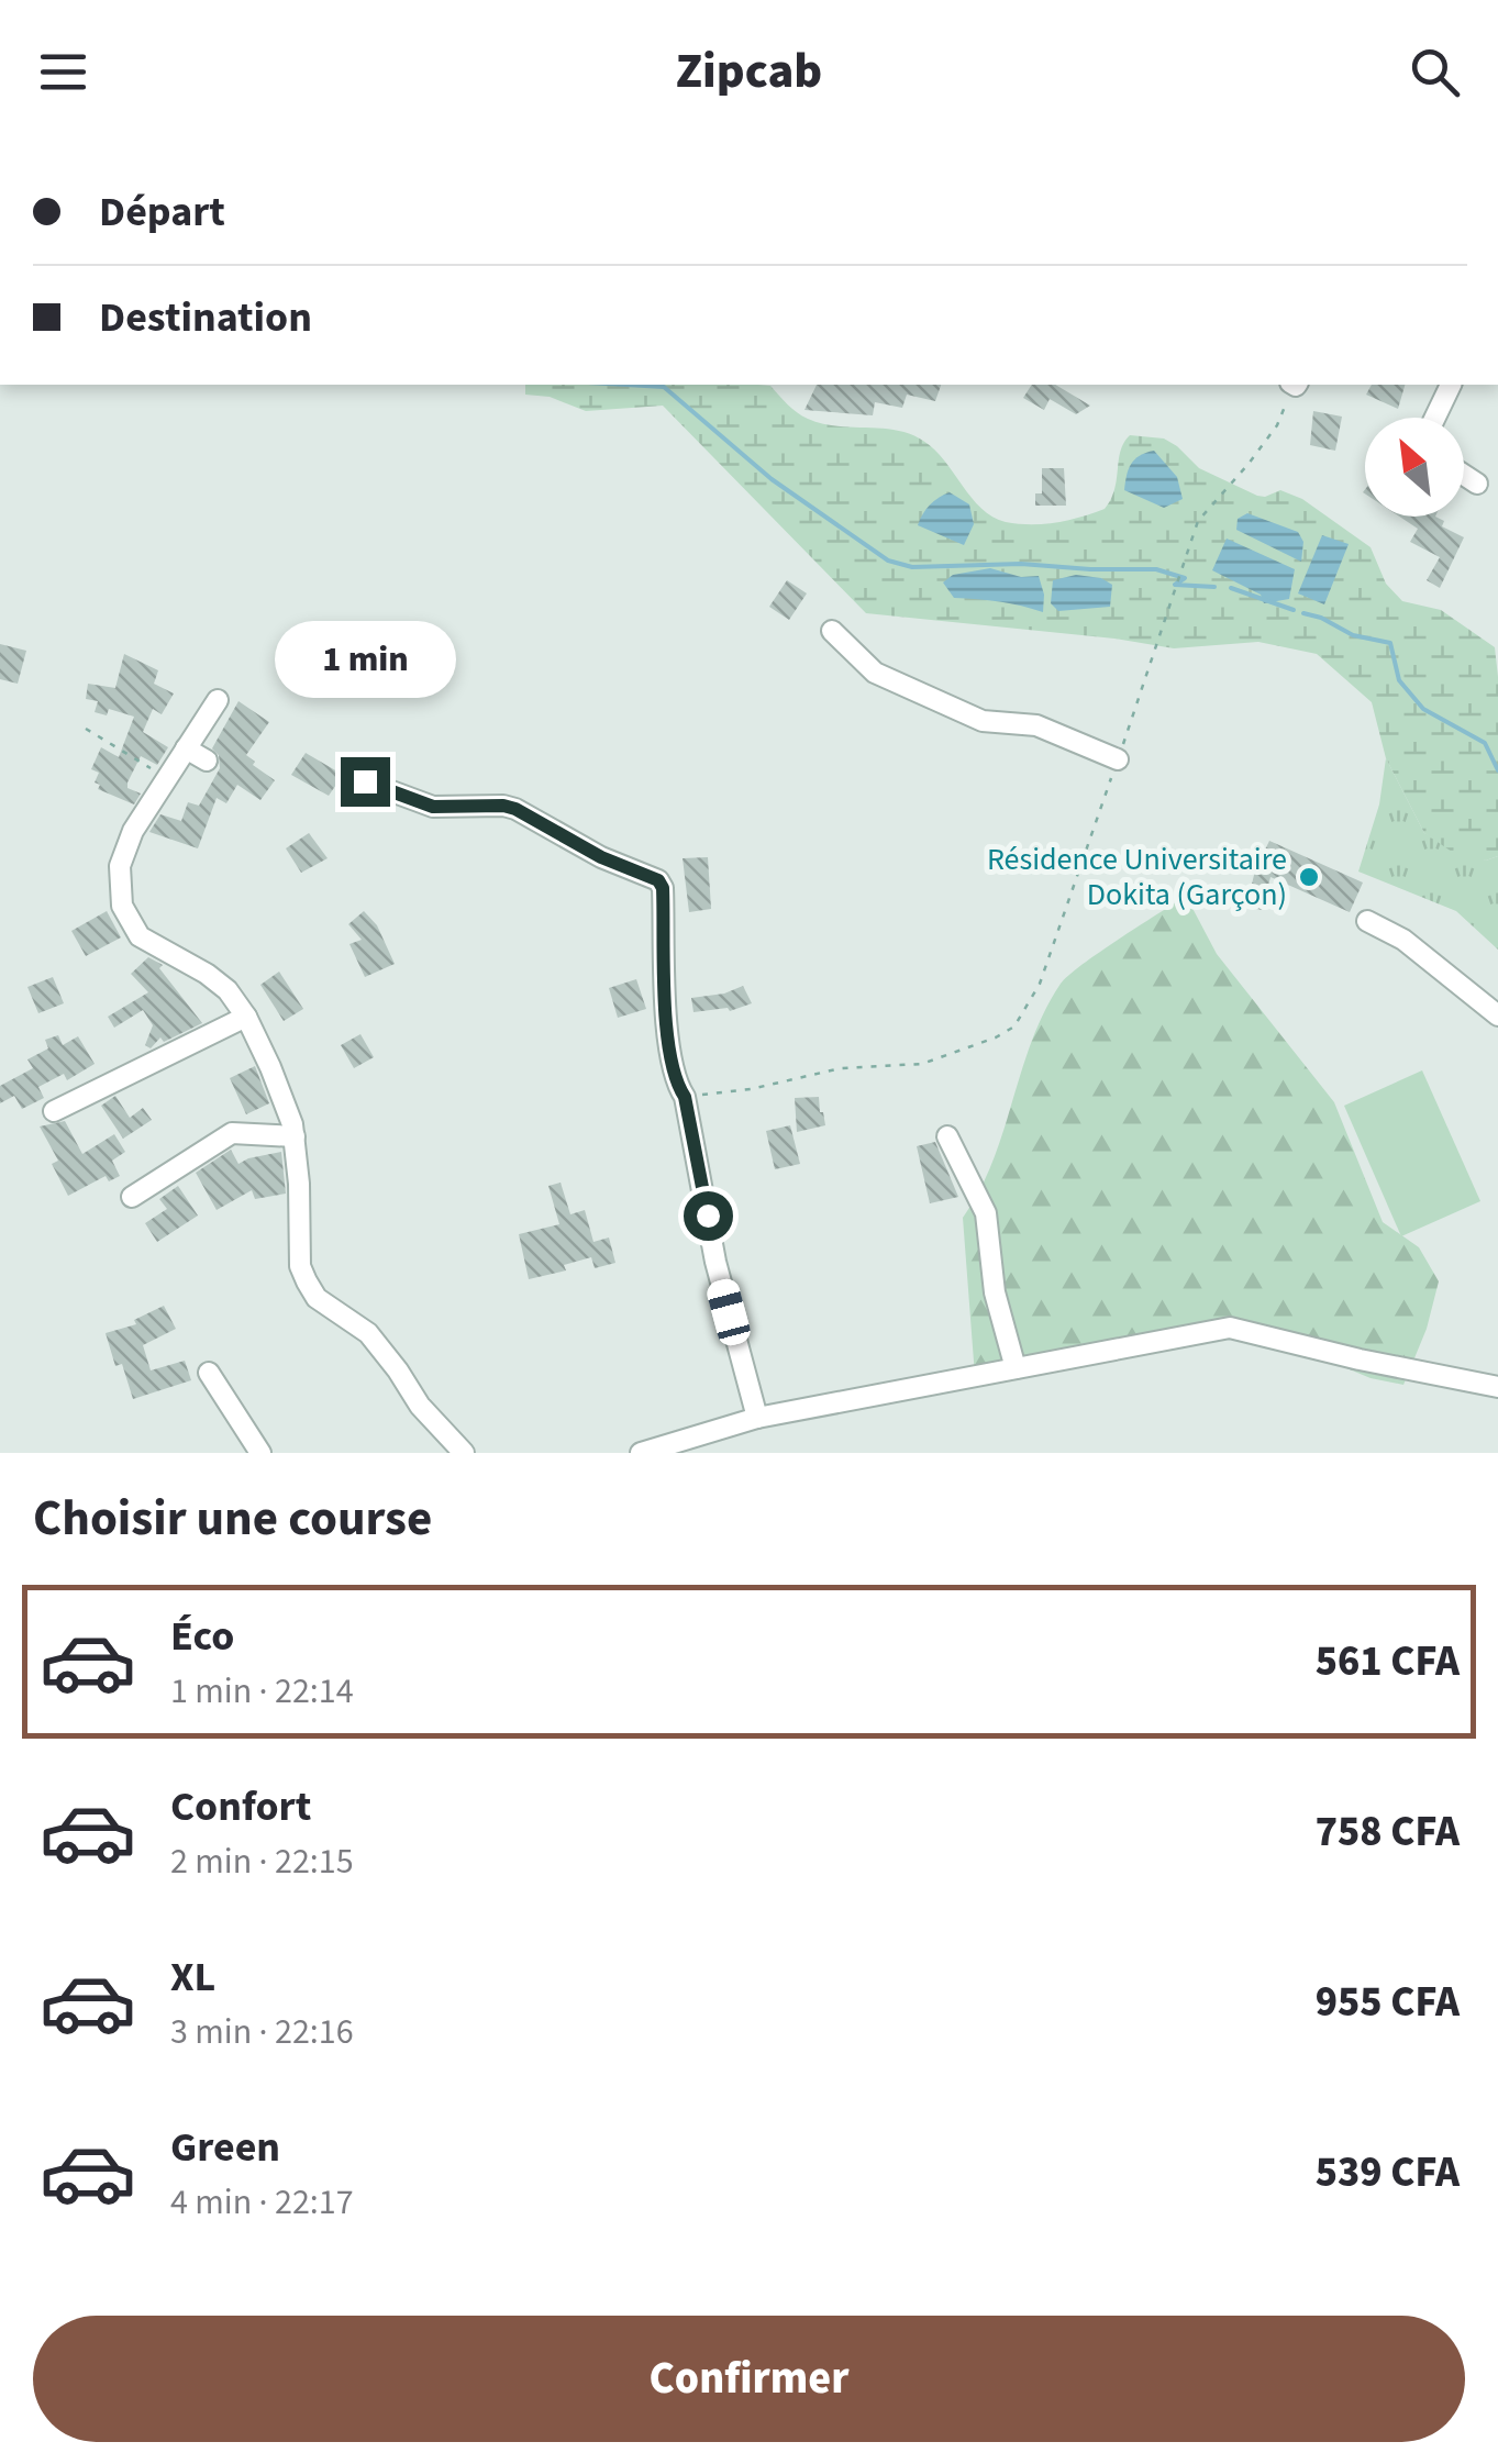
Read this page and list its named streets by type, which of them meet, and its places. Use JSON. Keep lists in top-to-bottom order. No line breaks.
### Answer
{"places":["Résidence Universitaire Dokita (Garçon)"],"north":"top left","page":{"header":"Zipcab","banner":["Départ","Destination"],"bubble":"1 min","heading":"Choisir une course","list":[{"name":"Éco","note":"1 min · 22:14","value":"561 CFA"},{"name":"Confort","note":"2 min · 22:15","value":"758 CFA"},{"name":"XL","note":"3 min · 22:16","value":"955 CFA"},{"name":"Green","note":"4 min · 22:17","value":"539 CFA"}],"buttons":"Confirmer"}}
